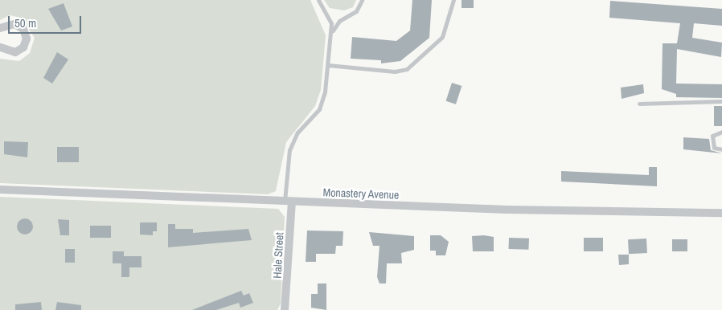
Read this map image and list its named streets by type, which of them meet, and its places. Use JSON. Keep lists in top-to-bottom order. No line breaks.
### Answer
{"streets":{"street":["Monastery Avenue","Hale Street"]},"crossings":[["Monastery Avenue","Hale Street"]],"scale_bar":"50 m"}
